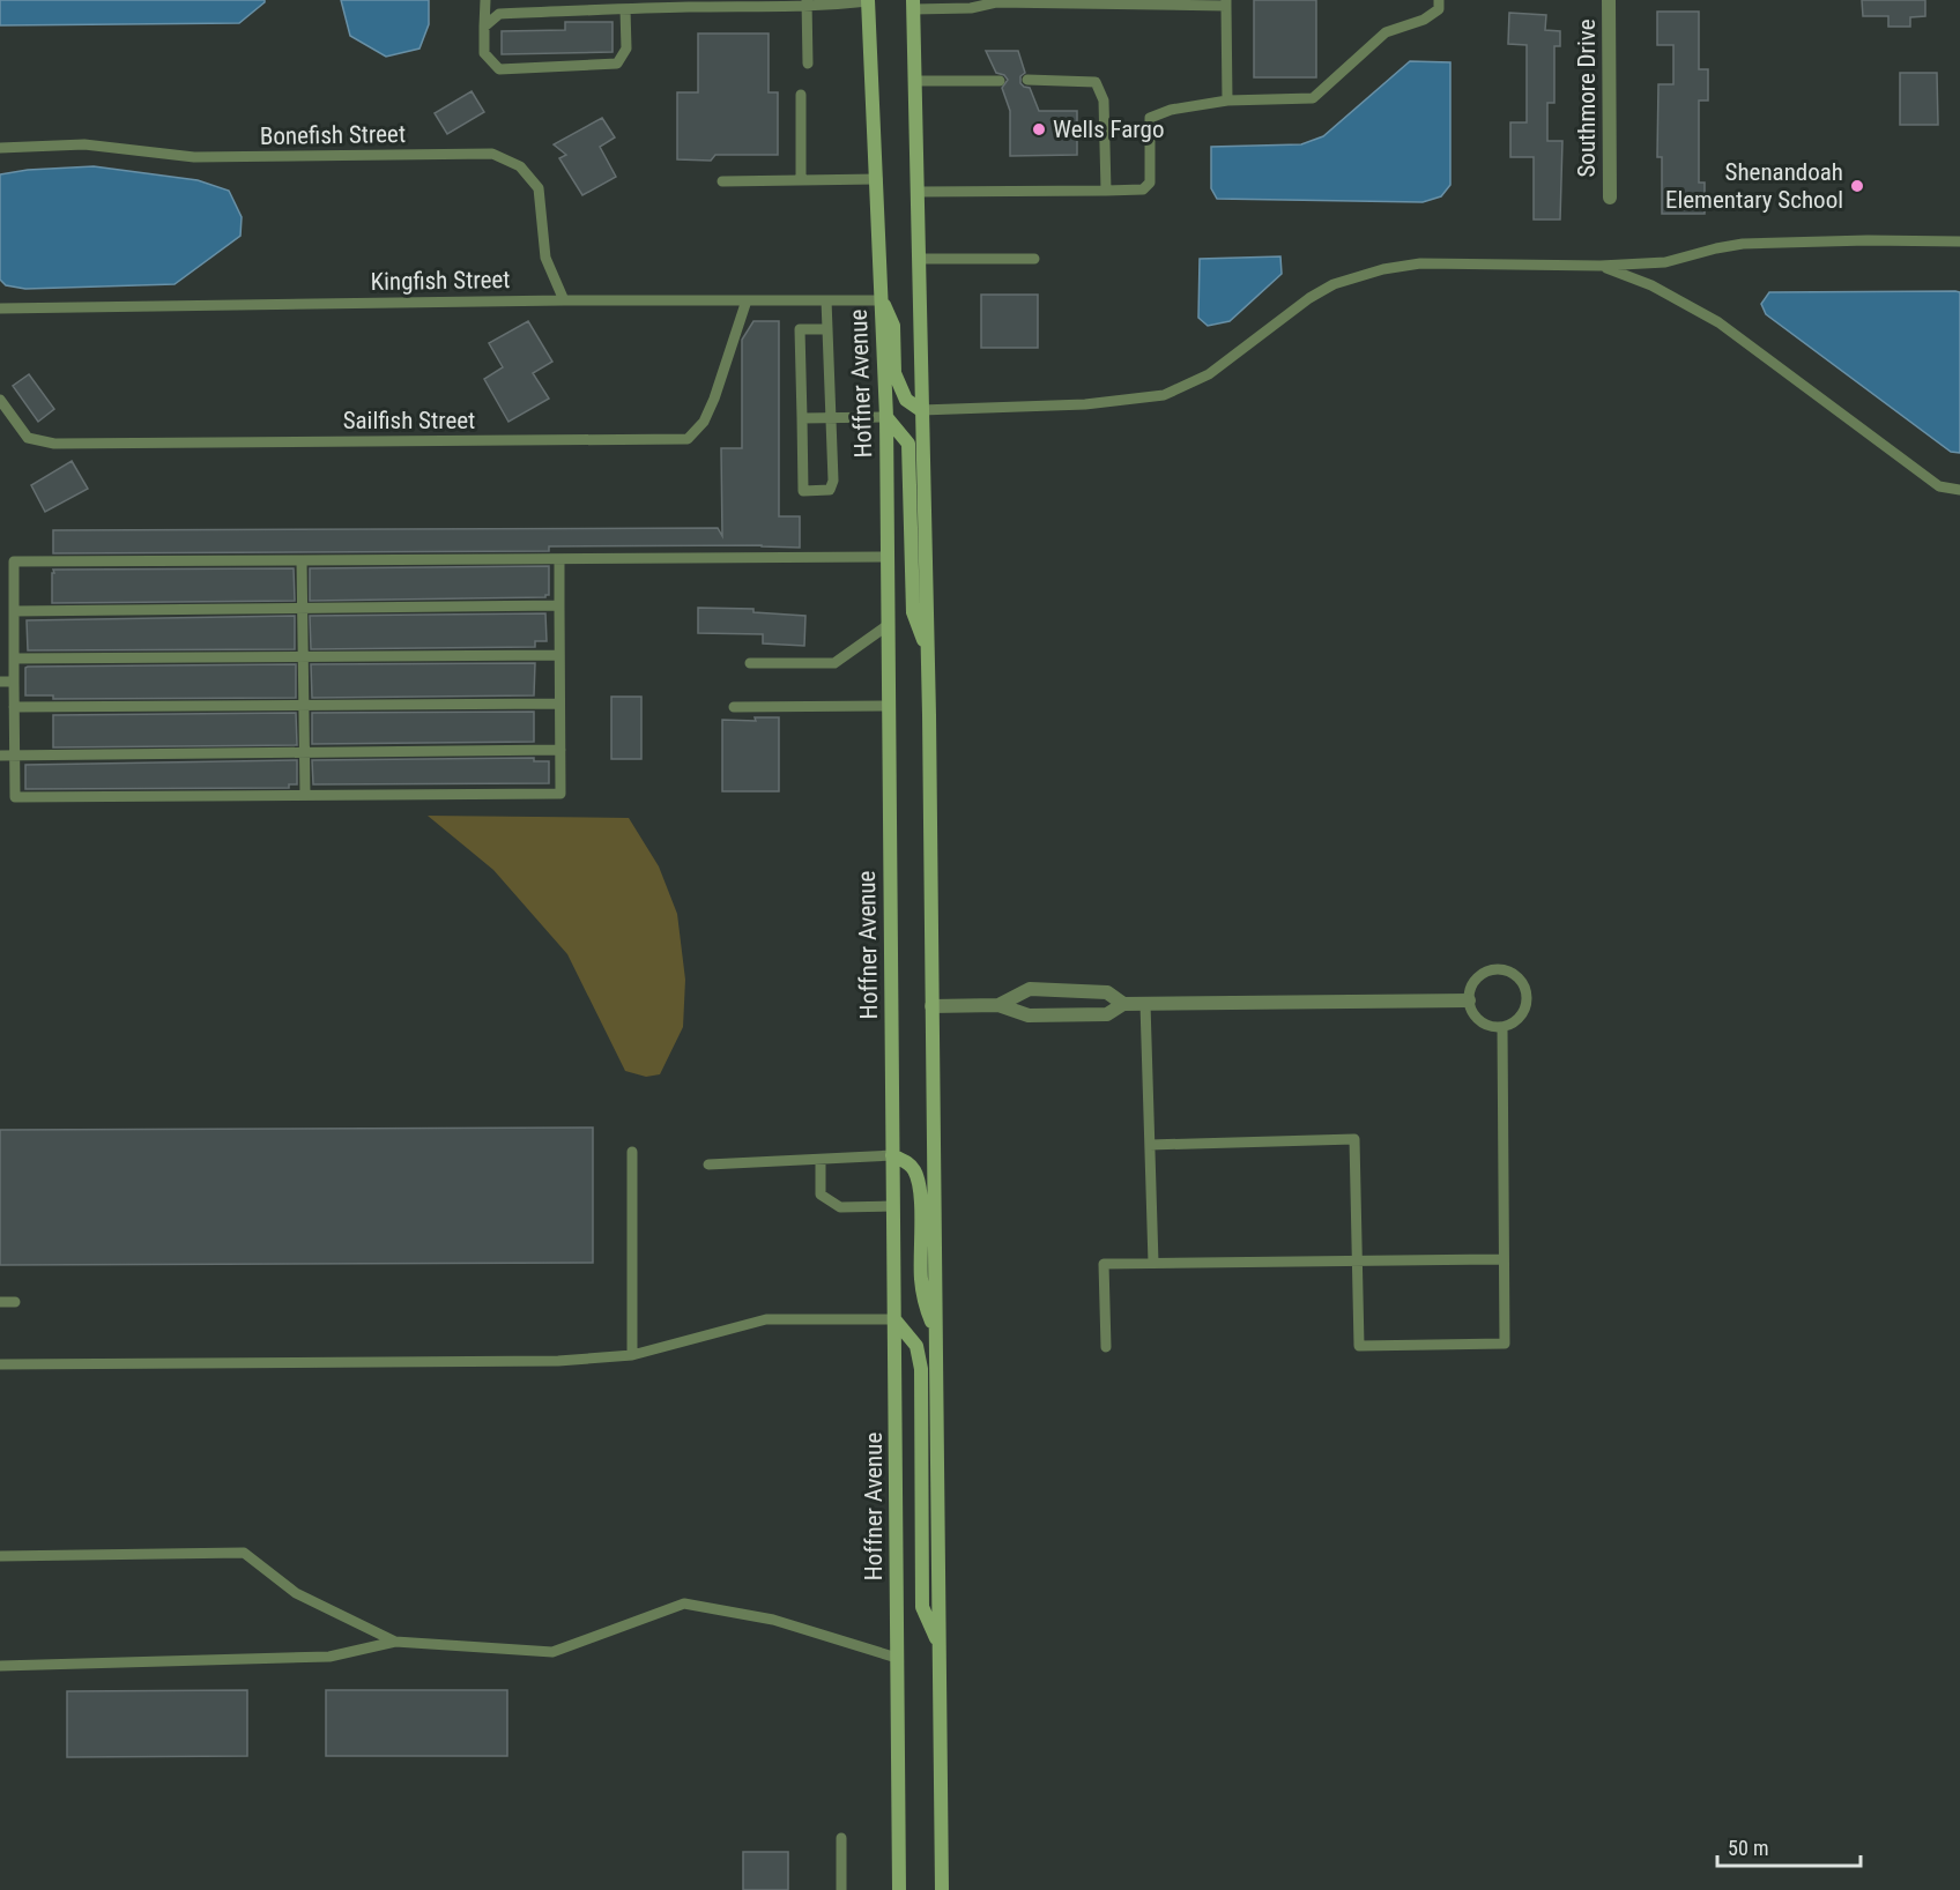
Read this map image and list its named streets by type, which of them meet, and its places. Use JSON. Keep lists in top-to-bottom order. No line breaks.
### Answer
{"streets":{"main road":["Hoffner Avenue"],"street":["Southmore Drive"],"lane":["Bonefish Street","Kingfish Street","Sailfish Street"]},"crossings":[["Bonefish Street","Kingfish Street"],["Kingfish Street","Hoffner Avenue"],["Kingfish Street","Sailfish Street"]],"places":["Wells Fargo","Shenandoah Elementary School"],"scale_bar":"50 m"}
